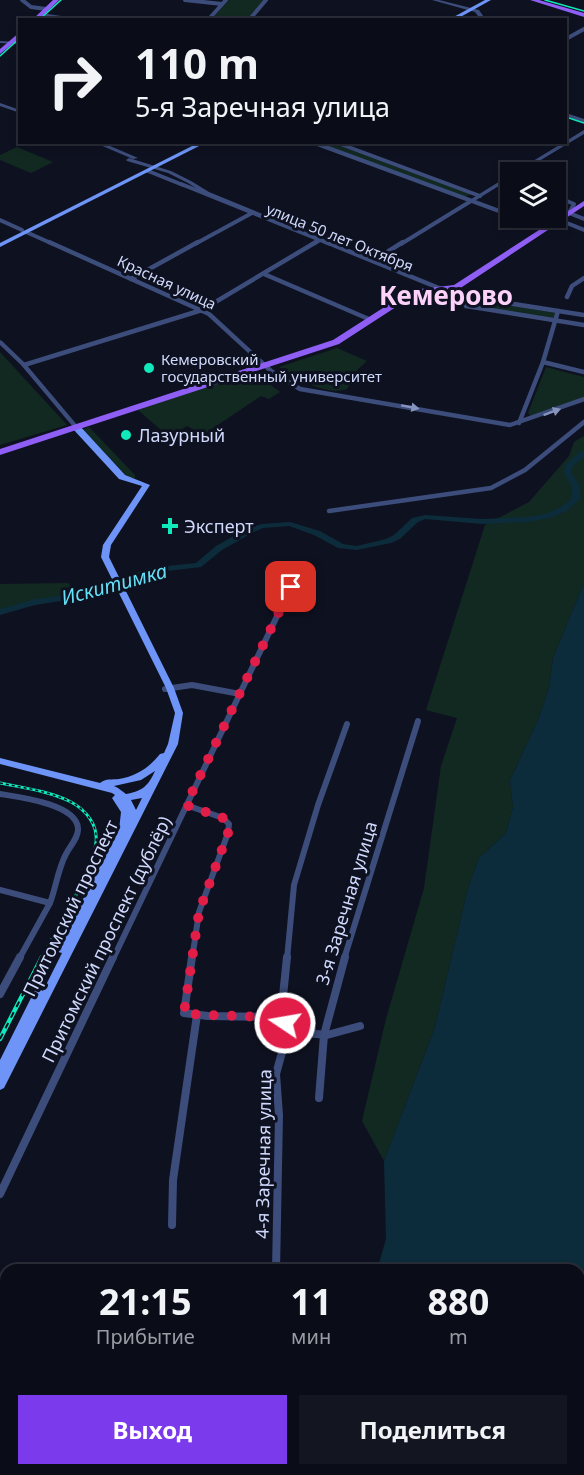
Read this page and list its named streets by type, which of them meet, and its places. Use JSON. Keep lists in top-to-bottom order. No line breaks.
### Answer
{"streets":{"main road":["Притомский проспект"],"street":["улица 50 лет Октября","Красная улица","3-я Заречная улица","Притомский проспект (дублёр)","4-я Заречная улица"]},"one_way":["Красная улица"],"districts":["Кемерово"],"water":["Искитимка"],"places":{"other":["Кемеровский государственный университет","Лазурный"],"health":["Эксперт"]},"page":{"turn":["110 m","5-я Заречная улица"],"eta":["21:15","Прибытие","11","мин","880","m"],"buttons":["Выход","Поделиться"]}}
